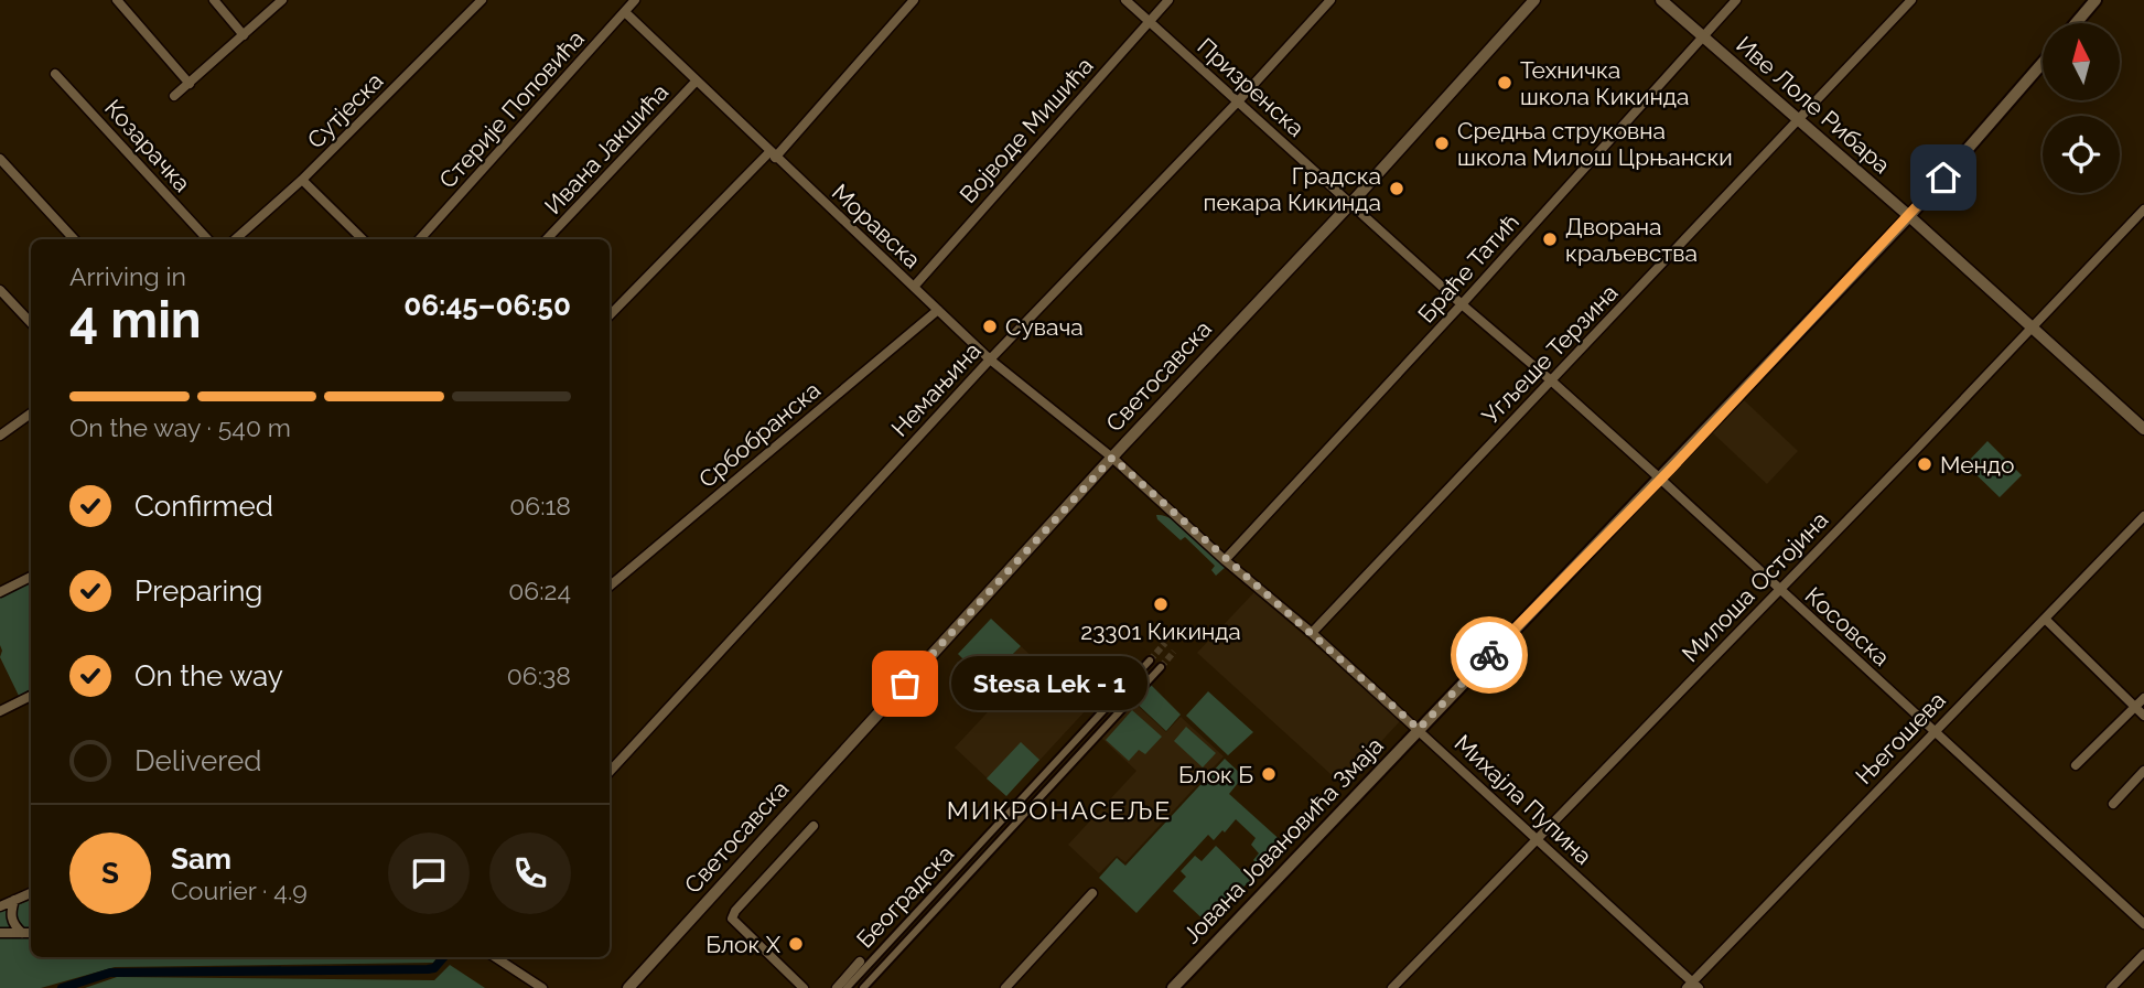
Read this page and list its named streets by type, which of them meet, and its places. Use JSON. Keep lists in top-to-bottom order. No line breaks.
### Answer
{"streets":{"main road":["Јована Јовановића Змаја"],"street":["Призренска","Иве Лоле Рибара","Стерије Поповића","Сутјеска","Војводе Мишића","Козарачка","Ивана Јакшића","Моравска","Браће Татић","Угљеше Терзина","Светосавска","Немањина","Србобранска","Милоша Остојина","Косовска","Његошева","Михајла Пупина","Београдска"]},"crossings":[["Призренска","Војводе Мишића"],["Призренска","Светосавска"],["Призренска","Немањина"],["Призренска","Косовска"],["Иве Лоле Рибара","Браће Татић"],["Иве Лоле Рибара","Угљеше Терзина"],["Иве Лоле Рибара","Милоша Остојина"],["Иве Лоле Рибара","Јована Јовановића Змаја"],["Стерије Поповића","Моравска"],["Војводе Мишића","Моравска"],["Ивана Јакшића","Моравска"],["Моравска","Светосавска"],["Моравска","Немањина"],["Моравска","Србобранска"],["Моравска","Михајла Пупина"],["Браће Татић","Косовска"],["Браће Татић","Михајла Пупина"],["Угљеше Терзина","Косовска"],["Угљеше Терзина","Михајла Пупина"],["Светосавска","Косовска"],["Светосавска","Михајла Пупина"],["Милоша Остојина","Косовска"],["Милоша Остојина","Михајла Пупина"],["Косовска","Његошева"],["Косовска","Јована Јовановића Змаја"],["Његошева","Михајла Пупина"],["Михајла Пупина","Јована Јовановића Змаја"]],"districts":["МИКРОНАСЕЉЕ"],"places":["Техничка школа Кикинда","Средња струковна школа Милош Црњански","Градска пекара Кикинда","Дворана краљевства","Сувача","Мендо","23301 Кикинда","Stesa Lek - 1","Блок Б","Блок Х"],"north":"top","page":{"heading":["4 min","Arriving in","06:45–06:50"],"panel":["Sam","Courier · 4.9"],"bar":"On the way · 540 m","list":[["Confirmed","06:18"],["Preparing","06:24"],["On the way","06:38"],"Delivered"],"bubble":"Stesa Lek - 1","round":"S"}}
